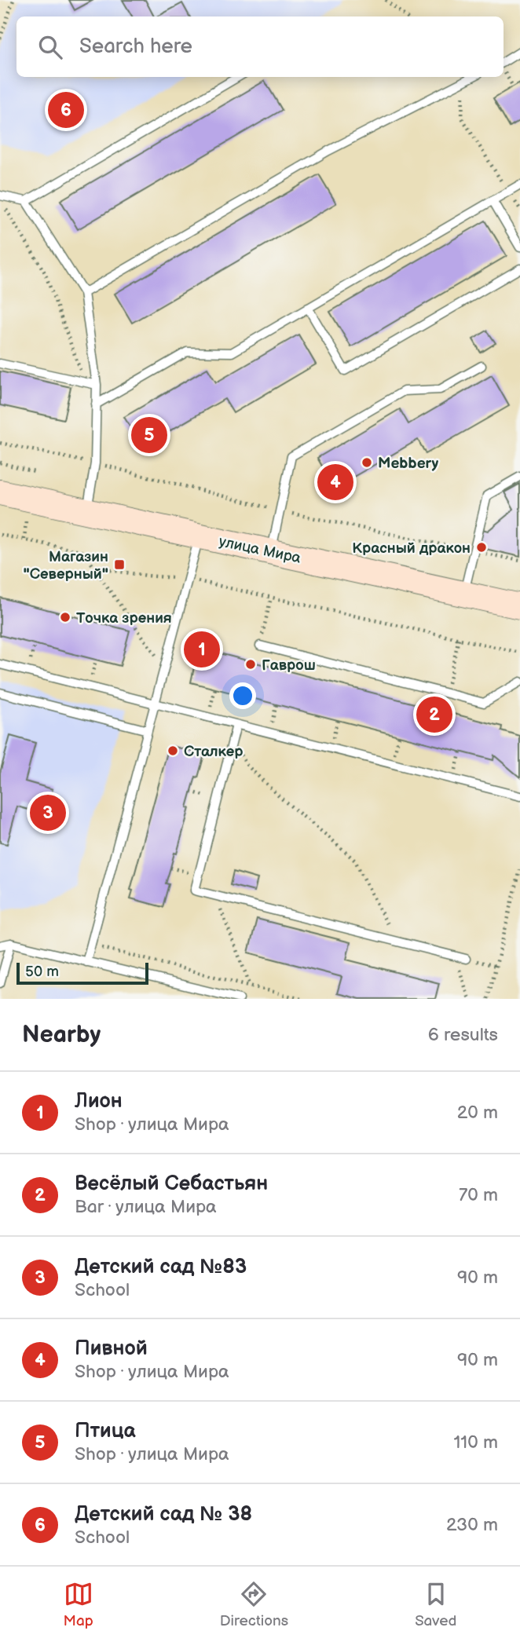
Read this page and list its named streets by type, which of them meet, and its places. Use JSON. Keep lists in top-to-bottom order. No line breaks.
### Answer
{"streets":{"main road":["улица Мира"]},"places":{"other":["Mebbery","Красный дракон","Точка зрения","Гаврош","Сталкер"],"transit":["Магазин \"Северный\""]},"scale_bar":"50 m","page":{"search":"Search here","pins":["6","5","4","1","2","3"],"scale":"50 m","heading":["Nearby","6 results"],"list":[{"mark":"1","name":"Лион","note":"Shop · улица Мира","value":"20 m"},{"mark":"2","name":"Весёлый Себастьян","note":"Bar · улица Мира","value":"70 m"},{"mark":"3","name":"Детский сад №83","note":"School","value":"90 m"},{"mark":"4","name":"Пивной","note":"Shop · улица Мира","value":"90 m"},{"mark":"5","name":"Птица","note":"Shop · улица Мира","value":"110 m"},{"mark":"6","name":"Детский сад № 38","note":"School","value":"230 m"}],"nav":["Map","Directions","Saved"]}}
